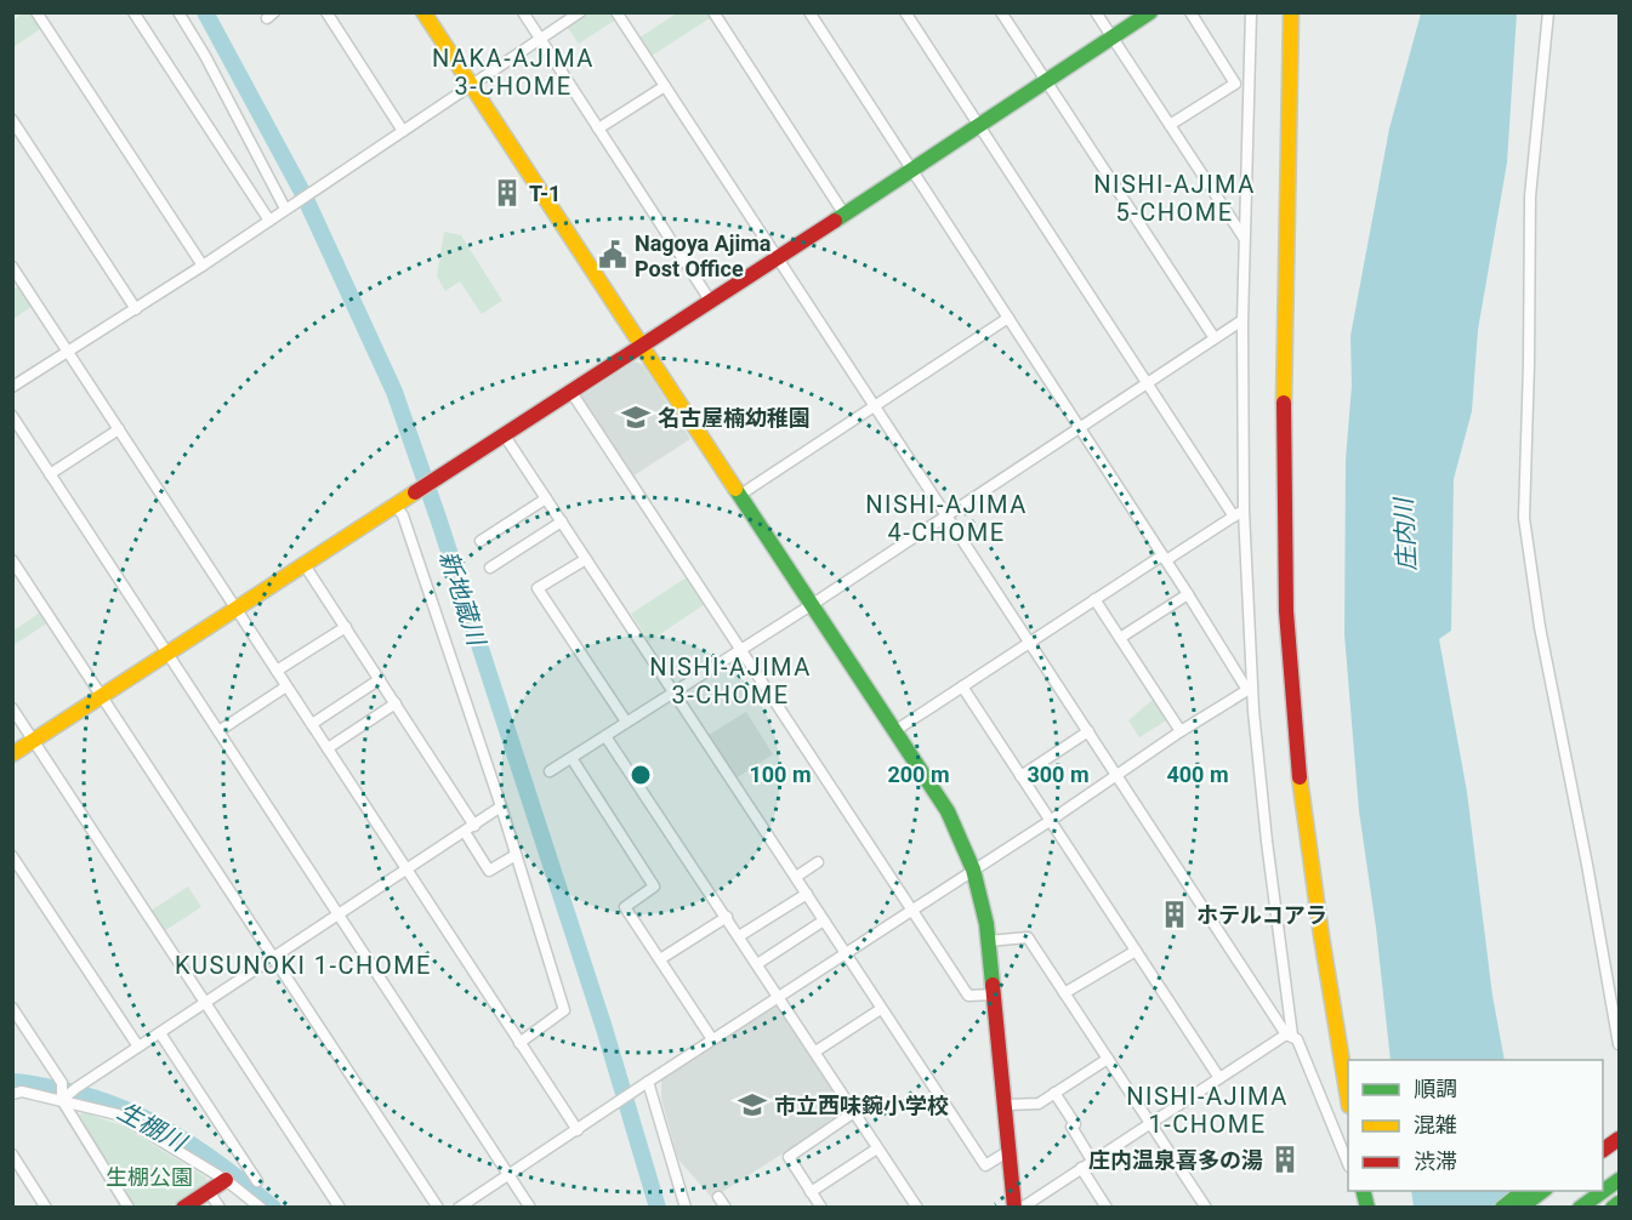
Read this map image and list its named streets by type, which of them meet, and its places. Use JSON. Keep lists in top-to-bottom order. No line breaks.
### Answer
{"districts":["NAKA-AJIMA 3-CHOME","NISHI-AJIMA 5-CHOME","NISHI-AJIMA 4-CHOME","NISHI-AJIMA 3-CHOME","KUSUNOKI 1-CHOME","NISHI-AJIMA 1-CHOME"],"water":["庄内川","新地蔵川","生棚川"],"parks":["生棚公園"],"places":{"building":["T-1","ホテルコアラ","庄内温泉喜多の湯"],"public building":["Nagoya Ajima Post Office"],"school or university":["名古屋楠幼稚園","市立西味鋺小学校"]},"legend":["順調","混雑","渋滞"],"rings":["100 m","200 m","300 m","400 m"]}
